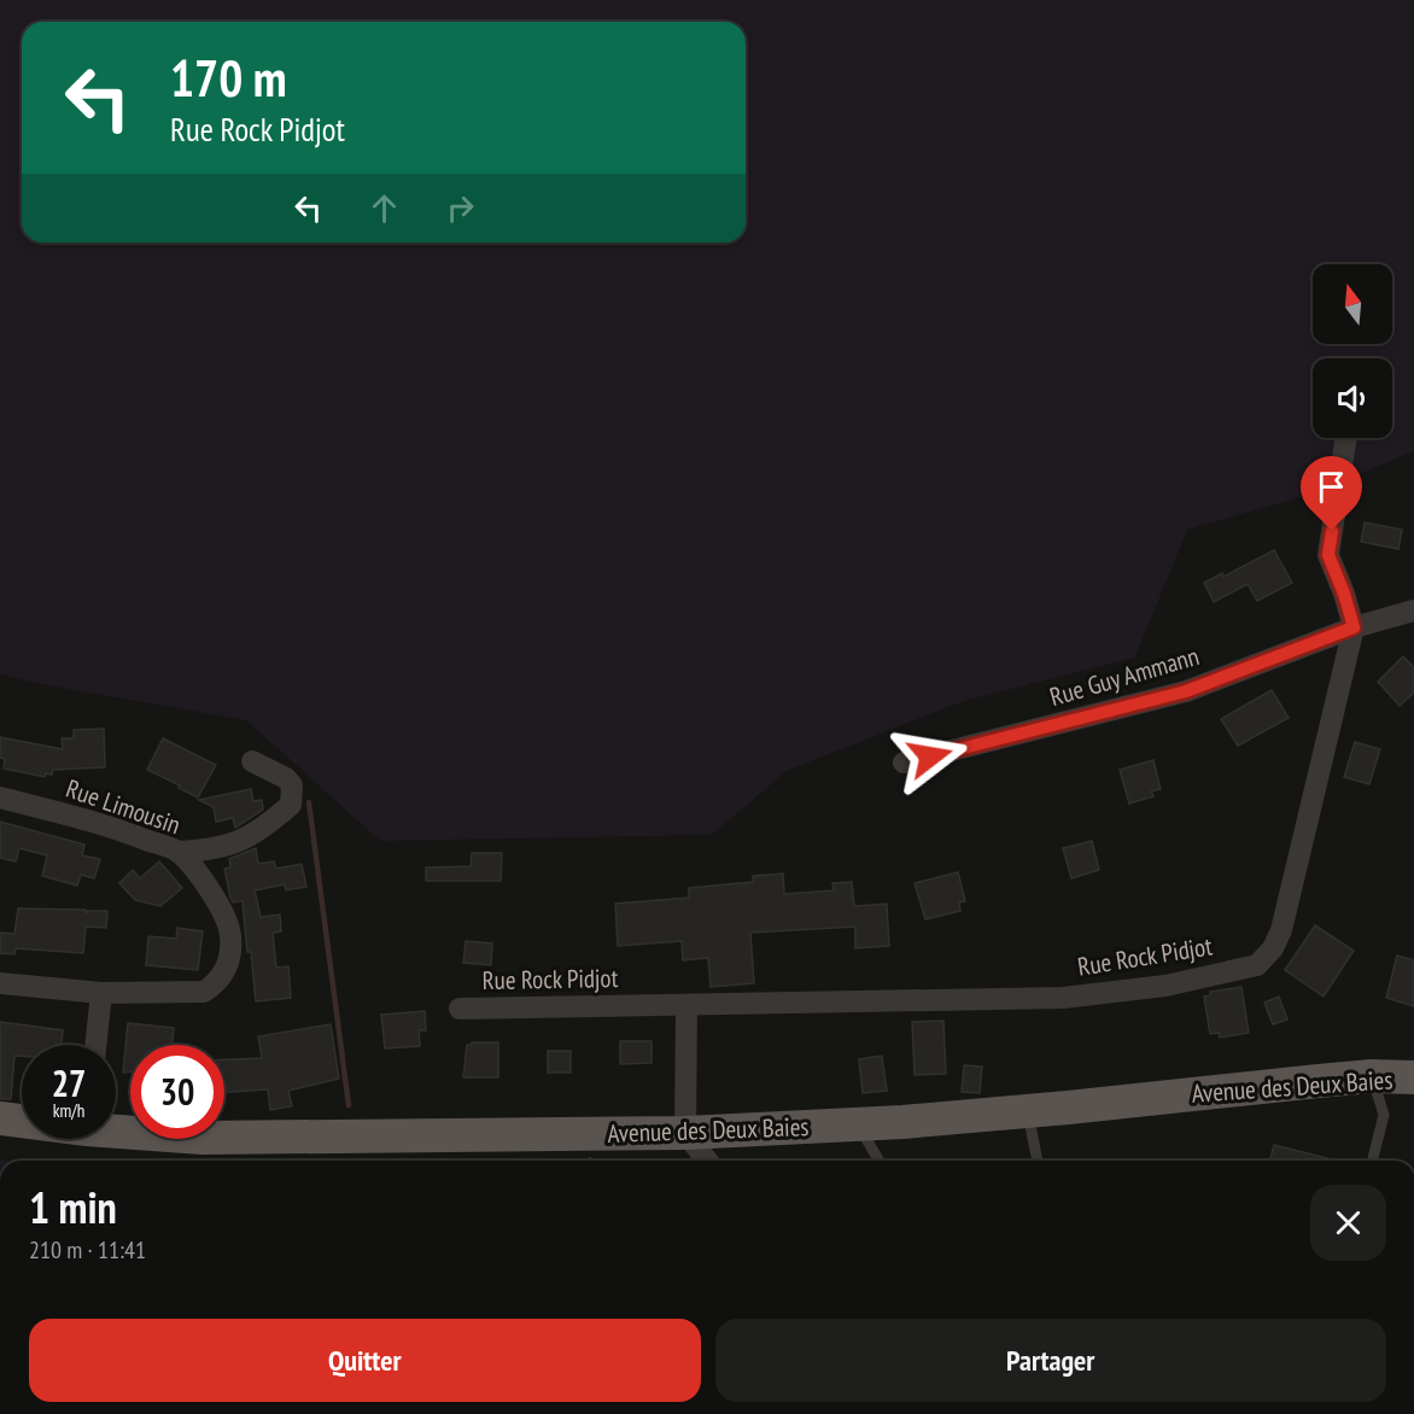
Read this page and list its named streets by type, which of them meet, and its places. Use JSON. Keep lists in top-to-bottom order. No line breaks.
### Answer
{"streets":{"main road":["Avenue des Deux Baies"],"street":["Rue Guy Ammann","Rue Limousin","Rue Rock Pidjot"]},"crossings":[["Rue Guy Ammann","Rue Rock Pidjot"]],"north":"top","page":{"turn":["170 m","Rue Rock Pidjot"],"speed":"27 km/h","limit":"30","heading":["1 min","210 m · 11:41"],"buttons":["Quitter","Partager"]}}
